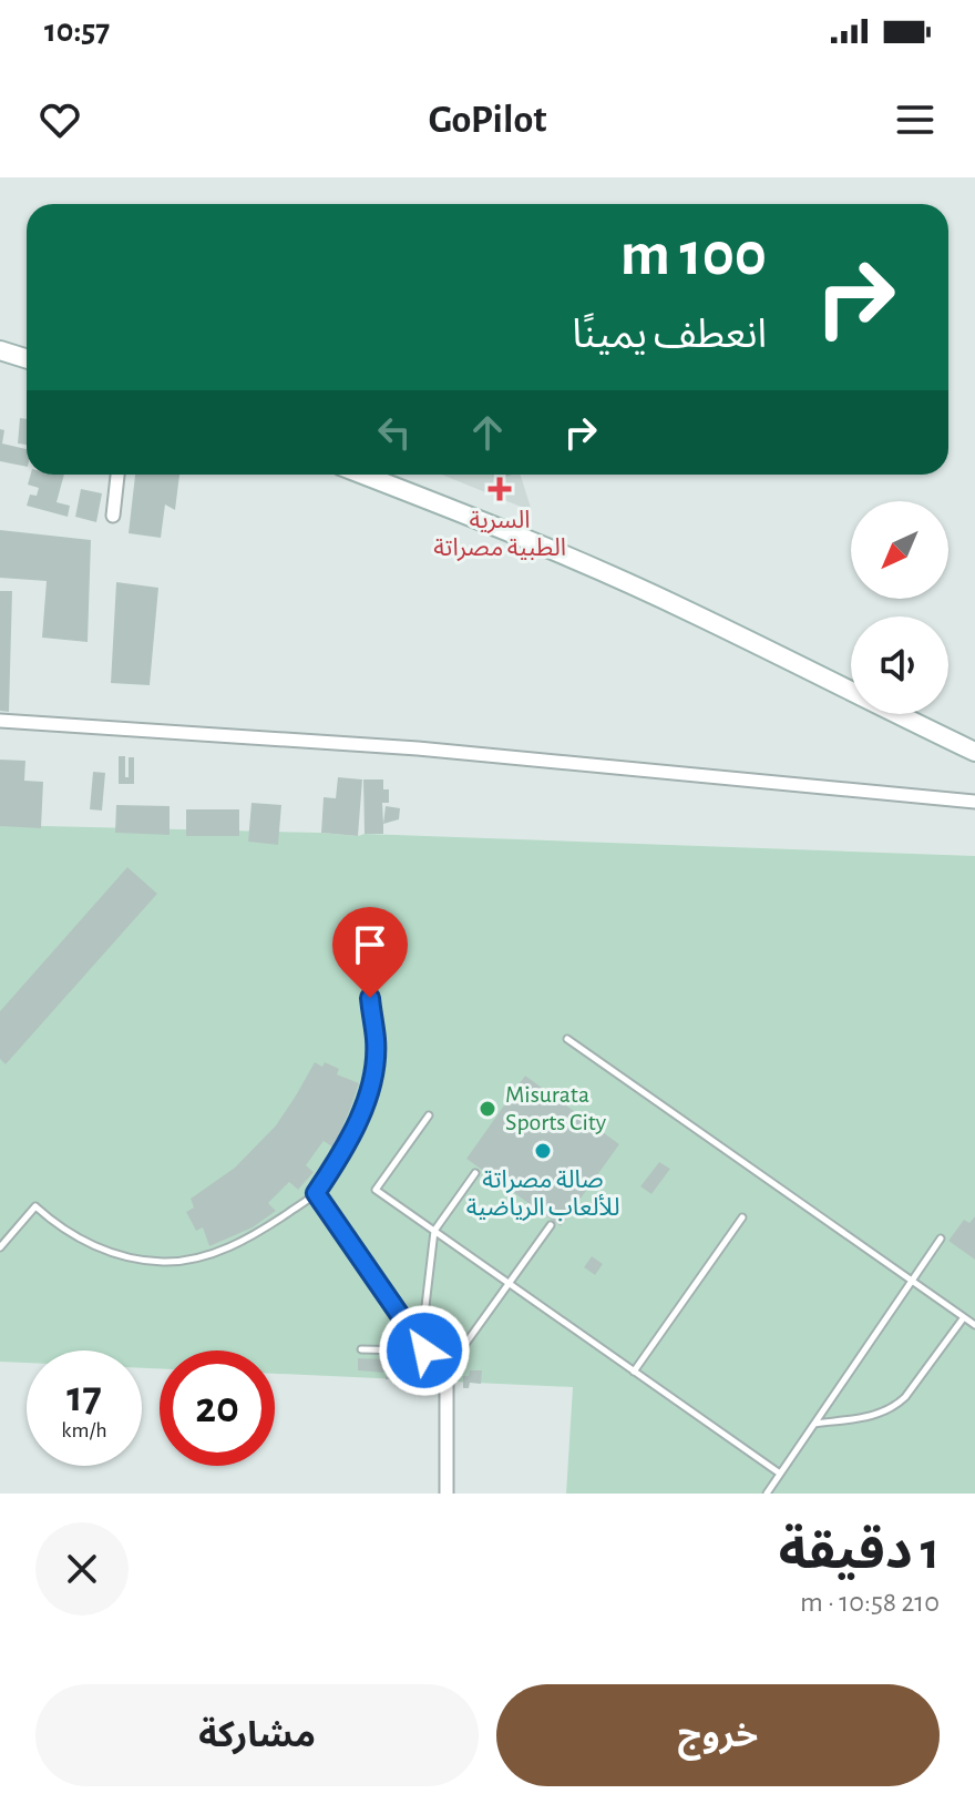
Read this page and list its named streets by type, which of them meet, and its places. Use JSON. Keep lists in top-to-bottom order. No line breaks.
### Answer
{"places":{"health":["السرية الطبية مصراتة"],"other":["Misurata Sports City","صالة مصراتة للألعاب الرياضية"]},"north":"bottom left","page":{"status":"10:57","header":"GoPilot","turn":["100 m","انعطف يمينًا"],"speed":"17 km/h","limit":"20","heading":["1 دقيقة","210 m · 10:58"],"buttons":["خروج","مشاركة"]}}
